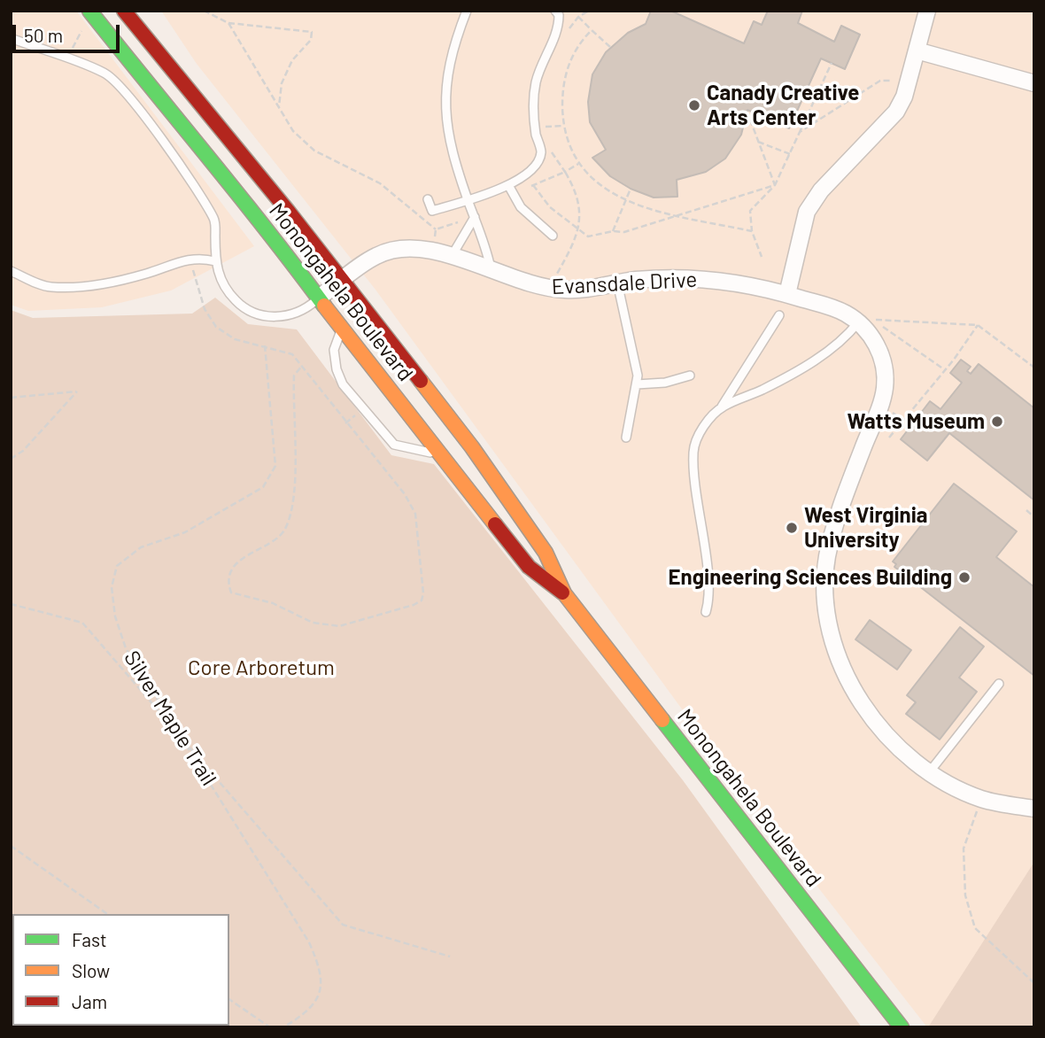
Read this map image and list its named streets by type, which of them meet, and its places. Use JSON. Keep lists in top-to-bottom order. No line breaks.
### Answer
{"streets":{"main road":["Monongahela Boulevard"],"street":["Evansdale Drive"],"path":["Silver Maple Trail"]},"crossings":[["Evansdale Drive","Monongahela Boulevard"]],"parks":["Core Arboretum"],"places":["Canady Creative Arts Center","Watts Museum","West Virginia University","Engineering Sciences Building"],"legend":["Fast","Slow","Jam"],"scale_bar":"50 m"}
